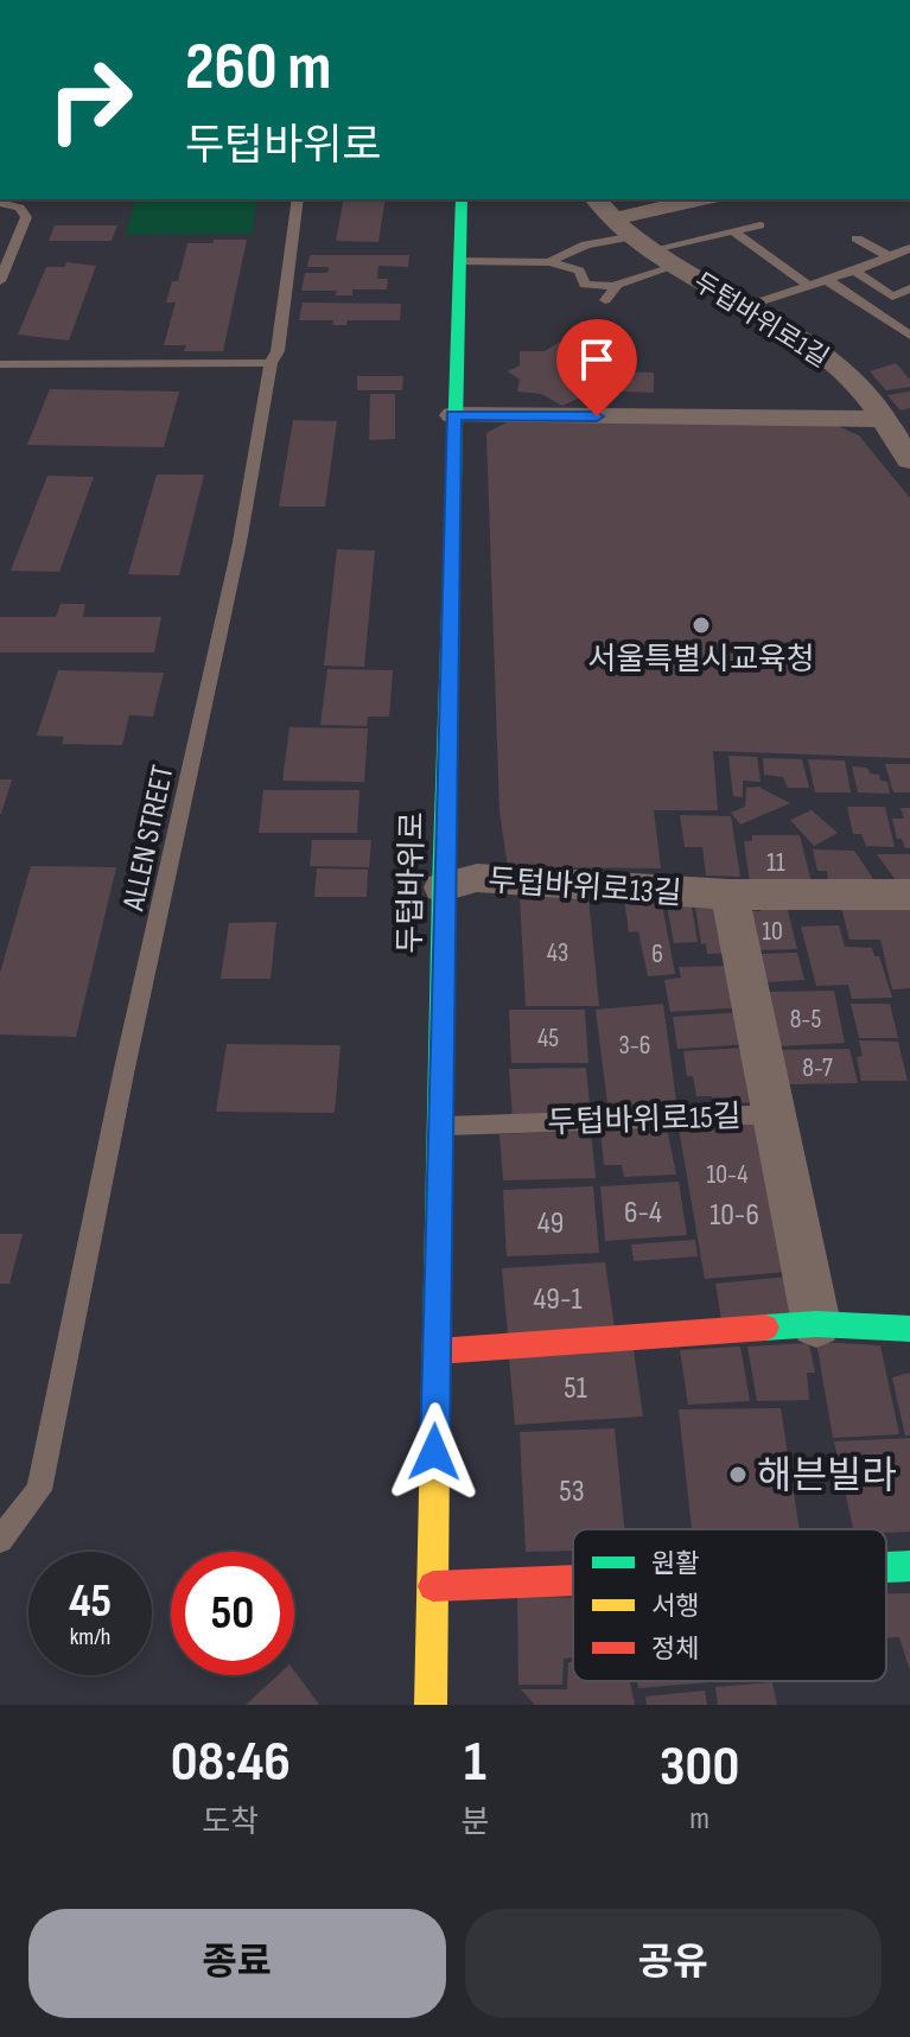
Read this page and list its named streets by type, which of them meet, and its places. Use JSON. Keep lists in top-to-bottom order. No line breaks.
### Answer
{"streets":{"main road":["두텁바위로"],"street":["두텁바위로1길","두텁바위로13길","두텁바위로15길"],"lane":["ALLEN STREET"]},"crossings":[["두텁바위로","두텁바위로13길"],["두텁바위로","두텁바위로15길"]],"places":["서울특별시교육청","해븐빌라"],"house_numbers":["11","10","43","6","8-5","45","3-6","8-7","10-4","6-4","10-6","49","49-1","51","53"],"legend":["원활","서행","정체"],"page":{"turn":["260 m","두텁바위로"],"speed":"45 km/h","limit":"50","eta":["08:46","도착","1","분","300","m"],"buttons":["종료","공유"]}}
